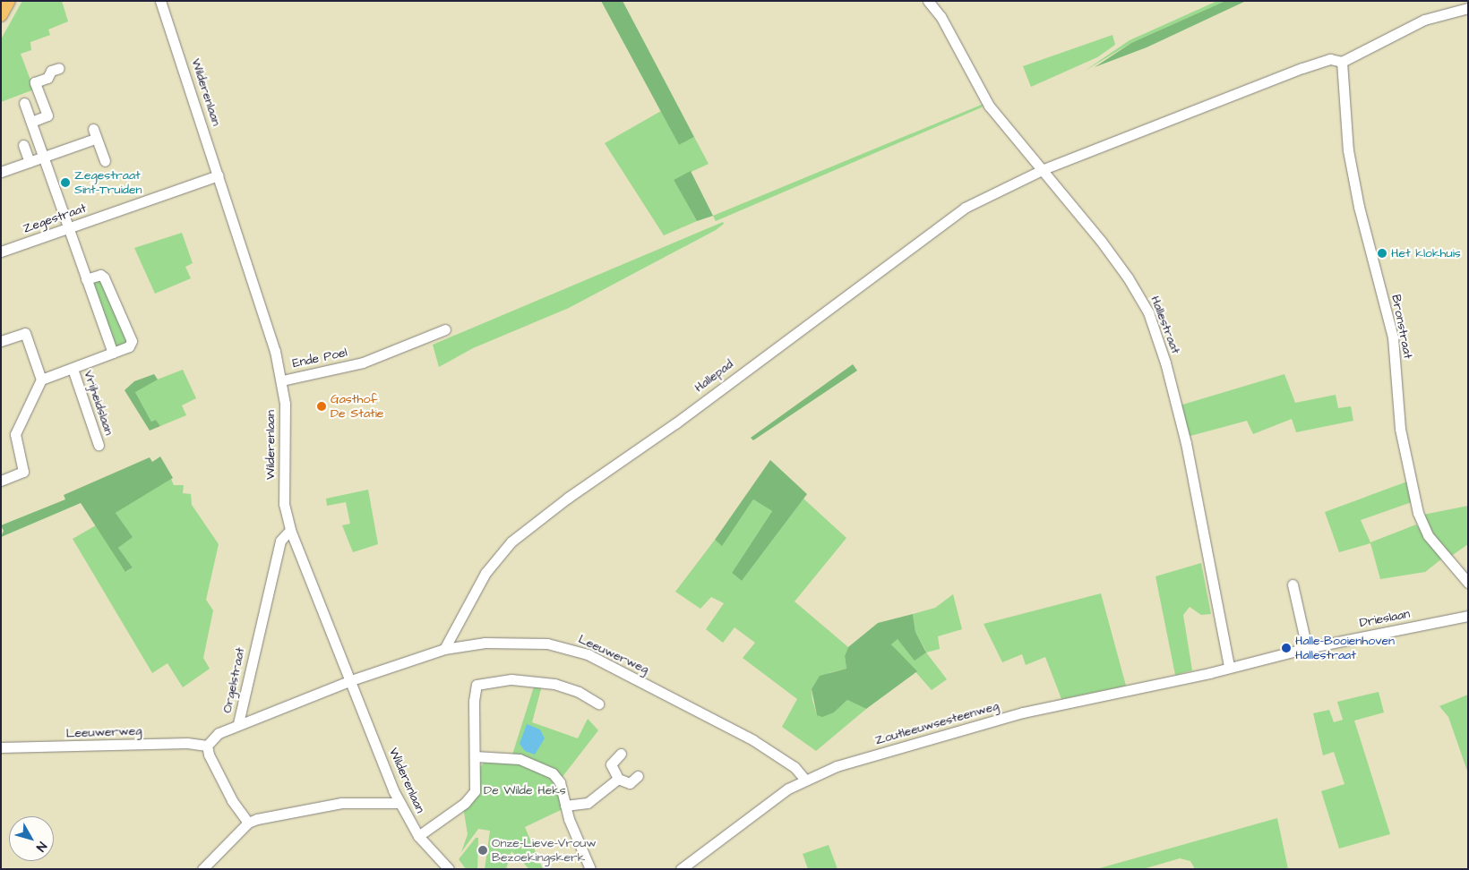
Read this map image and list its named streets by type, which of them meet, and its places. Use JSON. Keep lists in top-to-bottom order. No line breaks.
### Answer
{"streets":{"street":["Wilderenlaan","Zegestraat","Hallestraat","Bronstraat","Ende Poel","Hallepad","Vrijheidslaan","Drieslaan","Leeuwerweg","Orgelstraat","Zoutleeuwsesteenweg"]},"crossings":[["Wilderenlaan","Zegestraat"],["Wilderenlaan","Ende Poel"],["Wilderenlaan","Leeuwerweg"],["Wilderenlaan","Orgelstraat"],["Hallestraat","Hallepad"],["Hallestraat","Drieslaan"],["Hallestraat","Zoutleeuwsesteenweg"],["Hallepad","Leeuwerweg"],["Drieslaan","Zoutleeuwsesteenweg"],["Leeuwerweg","Orgelstraat"],["Leeuwerweg","Zoutleeuwsesteenweg"]],"parks":["De Wilde Heks"],"places":["Zegestraat Sint-Truiden","Het klokhuis","Gasthof De Statie","Halle-Booienhoven Hallestraat","Onze-Lieve-Vrouw Bezoekingskerk"],"north":"bottom right"}
